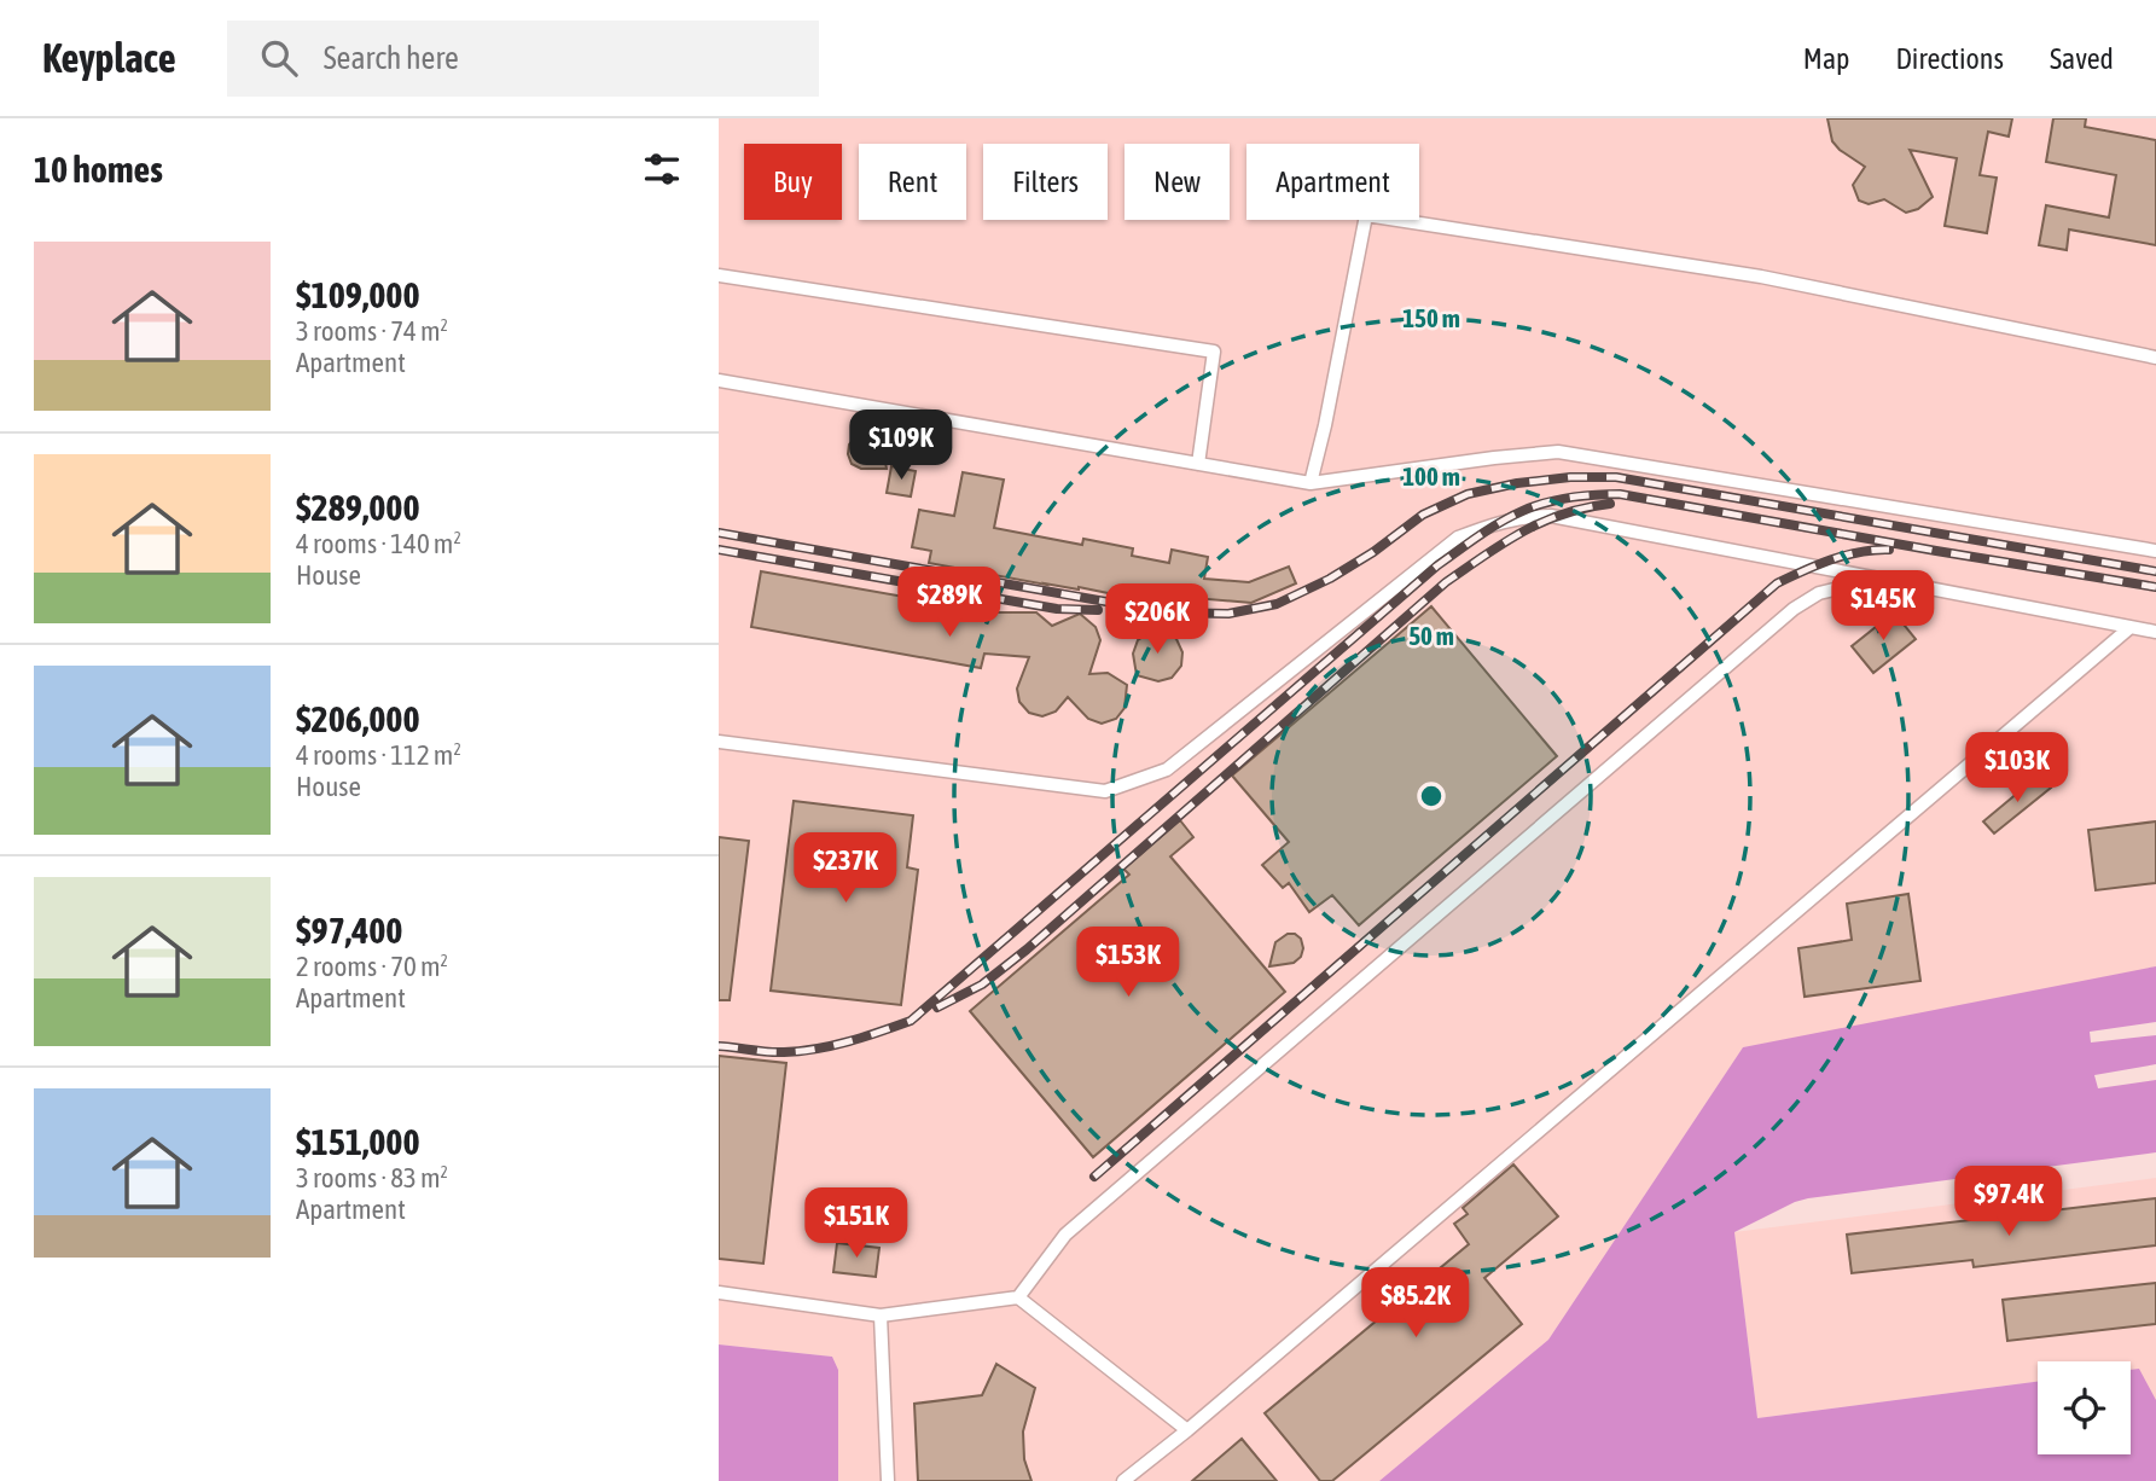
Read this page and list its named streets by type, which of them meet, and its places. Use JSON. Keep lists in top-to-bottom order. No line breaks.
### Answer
{"page":{"header":"Keyplace","search":"Search here","nav":["Map","Directions","Saved"],"heading":"10 homes","chip":["Buy","Rent","Filters","New","Apartment"],"list":[{"name":"$109,000","note":"3 rooms · 74 m² · Apartment"},{"name":"$289,000","note":"4 rooms · 140 m² · House"},{"name":"$206,000","note":"4 rooms · 112 m² · House"},{"name":"$97,400","note":"2 rooms · 70 m² · Apartment"},{"name":"$151,000","note":"3 rooms · 83 m² · Apartment"}],"price":["$109K","$289K","$145K","$206K","$103K","$237K","$153K","$97.4K","$151K","$85.2K"]},"rings":["150 m","100 m","50 m"]}
